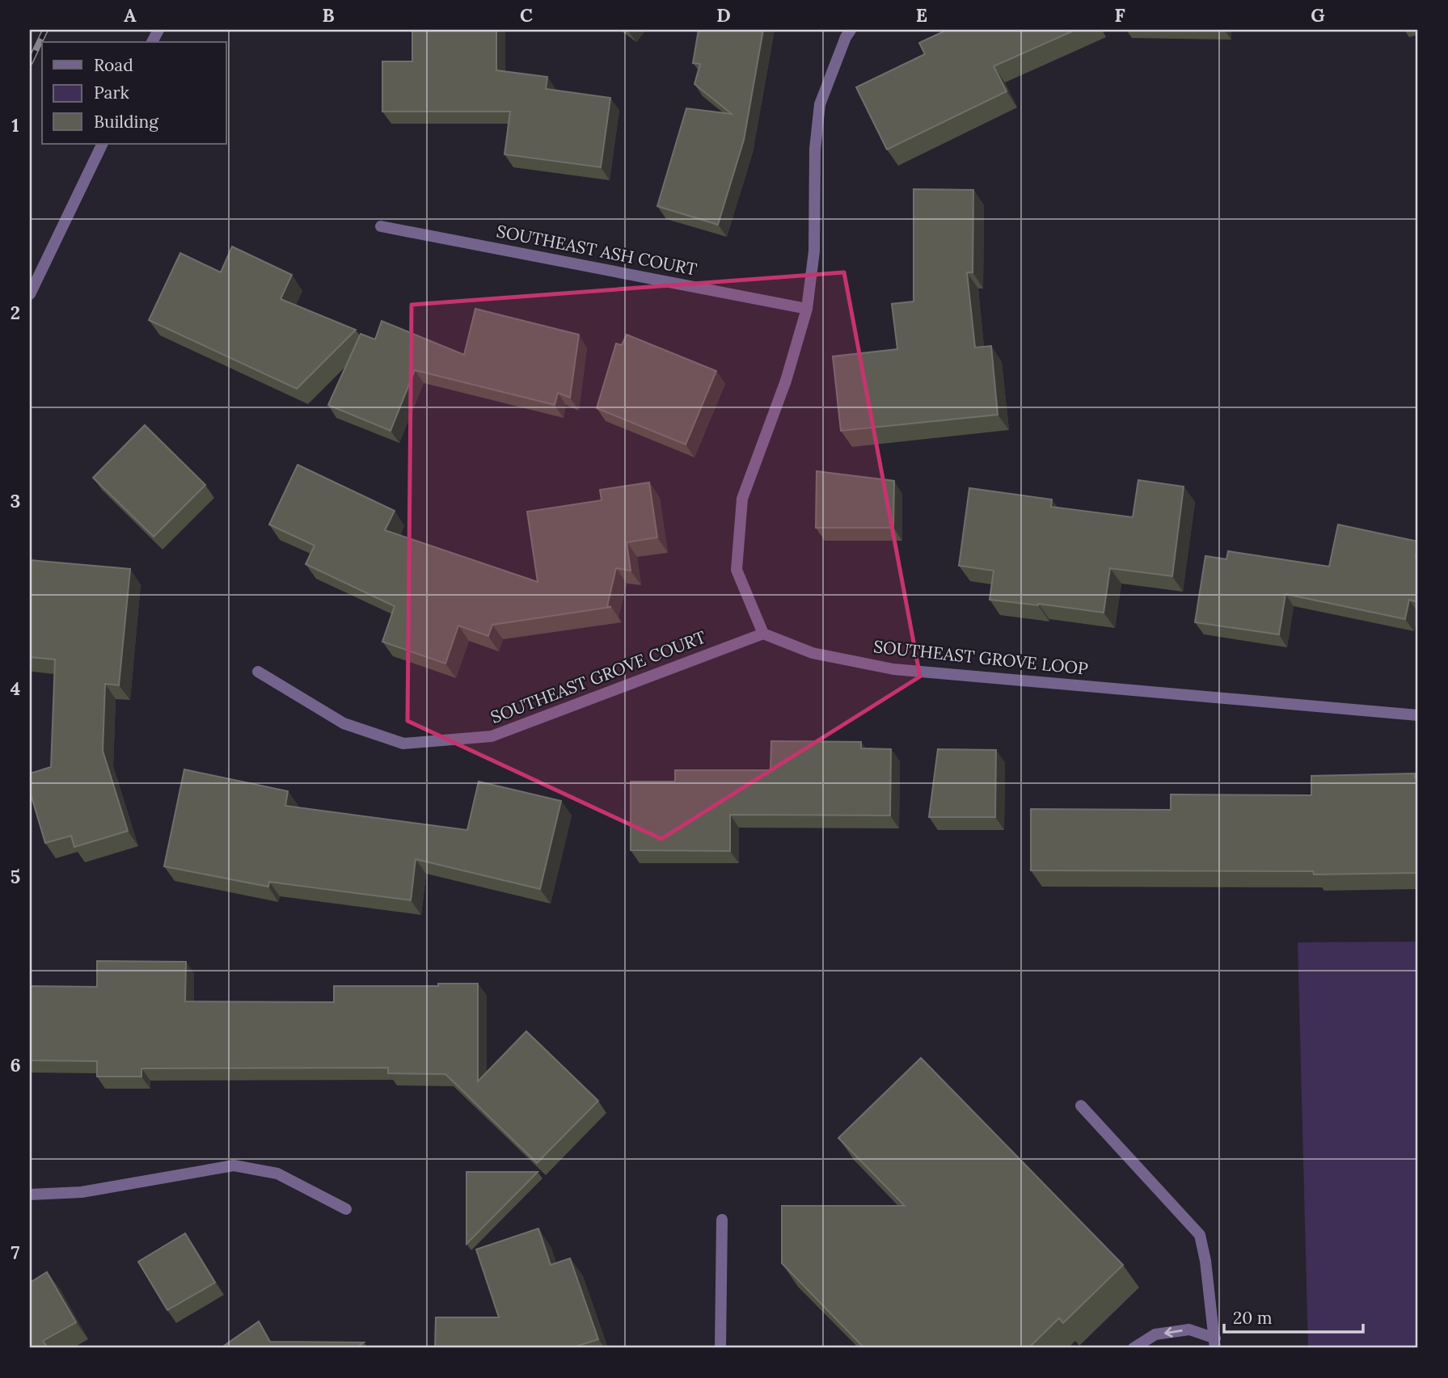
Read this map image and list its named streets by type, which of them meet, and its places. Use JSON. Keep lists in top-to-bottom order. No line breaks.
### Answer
{"streets":{"street":["SOUTHEAST ASH COURT","SOUTHEAST GROVE LOOP","SOUTHEAST GROVE COURT"]},"crossings":[["SOUTHEAST GROVE LOOP","SOUTHEAST GROVE COURT"]],"legend":["Road","Park","Building"],"scale_bar":"20 m","grid":{"columns":["A","B","C","D","E","F","G"],"rows":["1","2","3","4","5","6","7"]}}
